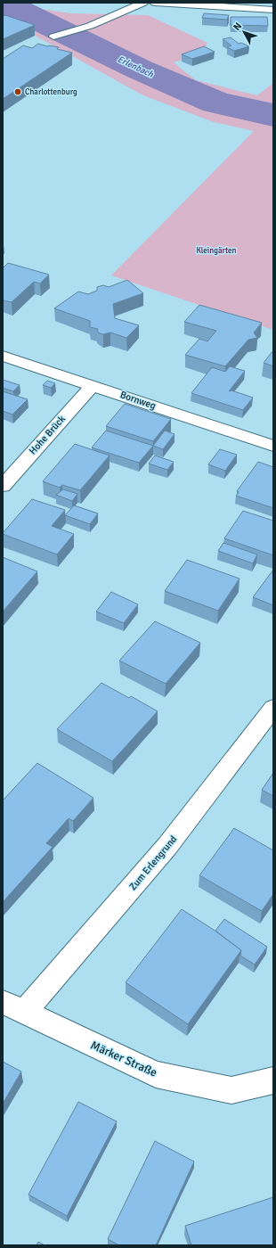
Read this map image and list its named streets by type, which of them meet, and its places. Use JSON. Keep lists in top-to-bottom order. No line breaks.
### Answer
{"streets":{"street":["Bornweg","Hohe Brück","Zum Erlengrund","Märker Straße"]},"crossings":[["Bornweg","Hohe Brück"],["Zum Erlengrund","Märker Straße"]],"water":["Erlenbach"],"parks":["Kleingärten"],"places":["Charlottenburg"],"north":"top left"}
